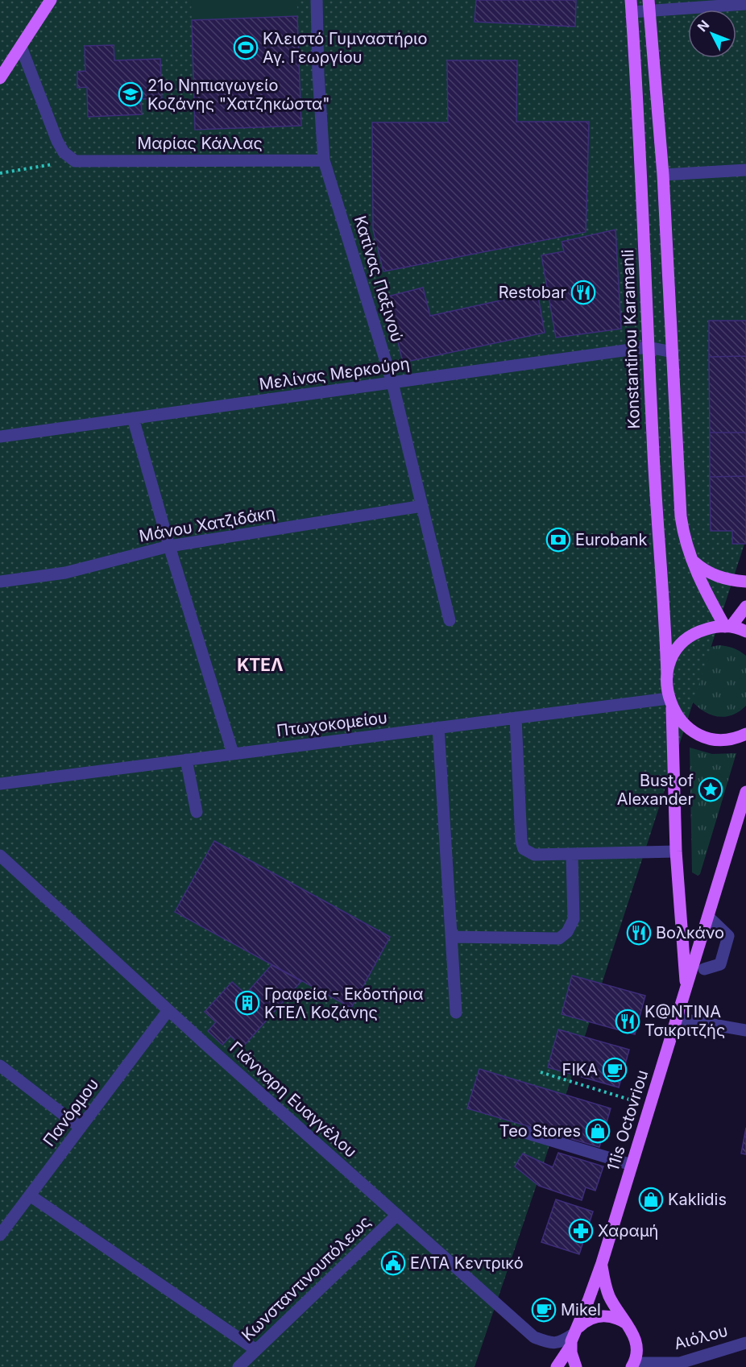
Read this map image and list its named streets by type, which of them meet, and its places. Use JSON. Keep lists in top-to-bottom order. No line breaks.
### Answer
{"streets":{"main road":["Konstantinou Karamanli","11is Octovriou"],"street":["Μαρίας Κάλλας","Κατίνας Παξινού","Μελίνας Μερκούρη","Μάνου Χατζιδάκη","Πτωχοκομείου","Γιάνναρη Ευαγγέλου","Πανόρμου","Κωνσταντινουπόλεως","Αιόλου"]},"crossings":[["Μαρίας Κάλλας","Κατίνας Παξινού"],["Κατίνας Παξινού","Μελίνας Μερκούρη"],["Κατίνας Παξινού","Μάνου Χατζιδάκη"],["Konstantinou Karamanli","Μελίνας Μερκούρη"],["Konstantinou Karamanli","Πτωχοκομείου"],["Konstantinou Karamanli","11is Octovriou"],["Πτωχοκομείου","11is Octovriou"],["Γιάνναρη Ευαγγέλου","Πανόρμου"],["Γιάνναρη Ευαγγέλου","11is Octovriou"],["Γιάνναρη Ευαγγέλου","Κωνσταντινουπόλεως"],["11is Octovriou","Αιόλου"]],"districts":["ΚΤΕΛ"],"places":{"sports":["Κλειστό Γυμναστήριο Αγ. Γεωργίου"],"school or university":["21ο Νηπιαγωγείο Κοζάνης \"Χατζηκώστα\""],"restaurant":["Restobar","Βολκάνο","Κ@ΝΤΙΝΑ Τσικριτζής"],"bank":["Eurobank"],"place":["Bust of Alexander"],"building":["Γραφεία - Εκδοτήρια ΚΤΕΛ Κοζάνης"],"cafe":["FIKA","Mikel"],"shop":["Teo Stores","Kaklidis"],"pharmacy":["Χαραμή"],"public building":["ΕΛΤΑ Κεντρικό"]},"north":"top left"}
